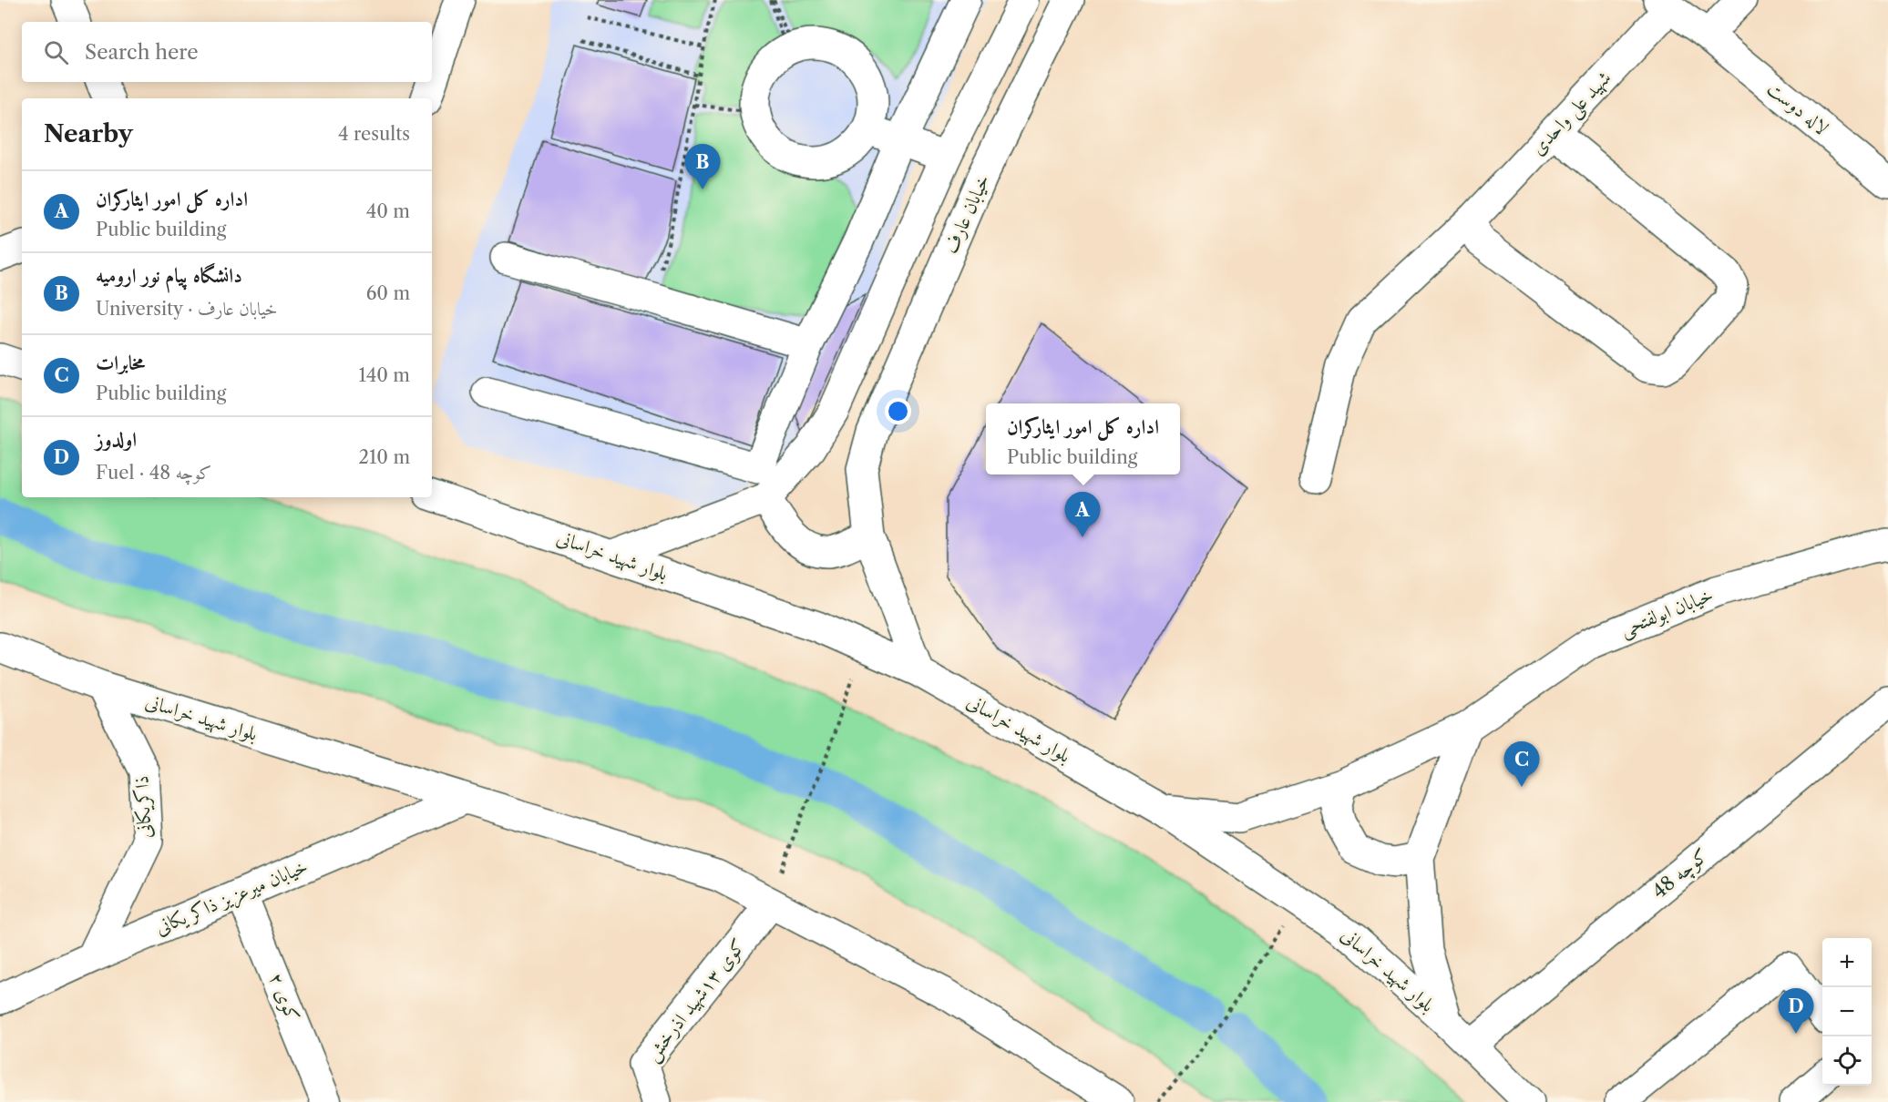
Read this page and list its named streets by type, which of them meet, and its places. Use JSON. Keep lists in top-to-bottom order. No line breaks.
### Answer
{"streets":{"street":["لاله دوست","شهید علی واحدی","خیابان عارف","بلوار شهید خراسانی","خیابان ابولفتحی","ذاکریکانی","کوچه 48","خیابان میرعزیز ذاکر یکانی","کوی ۲","کوی ۱۳شهید اذرخش"]},"crossings":[["لاله دوست","شهید علی واحدی"],["خیابان عارف","بلوار شهید خراسانی"],["بلوار شهید خراسانی","خیابان ابولفتحی"],["بلوار شهید خراسانی","ذاکریکانی"],["بلوار شهید خراسانی","کوچه 48"],["بلوار شهید خراسانی","خیابان میرعزیز ذاکر یکانی"],["بلوار شهید خراسانی","کوی ۱۳شهید اذرخش"],["ذاکریکانی","خیابان میرعزیز ذاکر یکانی"],["خیابان میرعزیز ذاکر یکانی","کوی ۲"]],"page":{"search":"Search here","heading":["Nearby","4 results"],"pins":["B","A","C","D"],"list":[{"mark":"A","name":"اداره کل امور ایثارکران","note":"Public building","value":"40 m"},{"mark":"B","name":"دانشگاه پیام نور ارومیه","note":"University · خیابان عارف","value":"60 m"},{"mark":"C","name":"مخابرات","note":"Public building","value":"140 m"},{"mark":"D","name":"اولدوز","note":"Fuel · کوچه 48","value":"210 m"}],"popup":["اداره کل امور ایثارکران","Public building"],"map_buttons":["+","−"]}}
